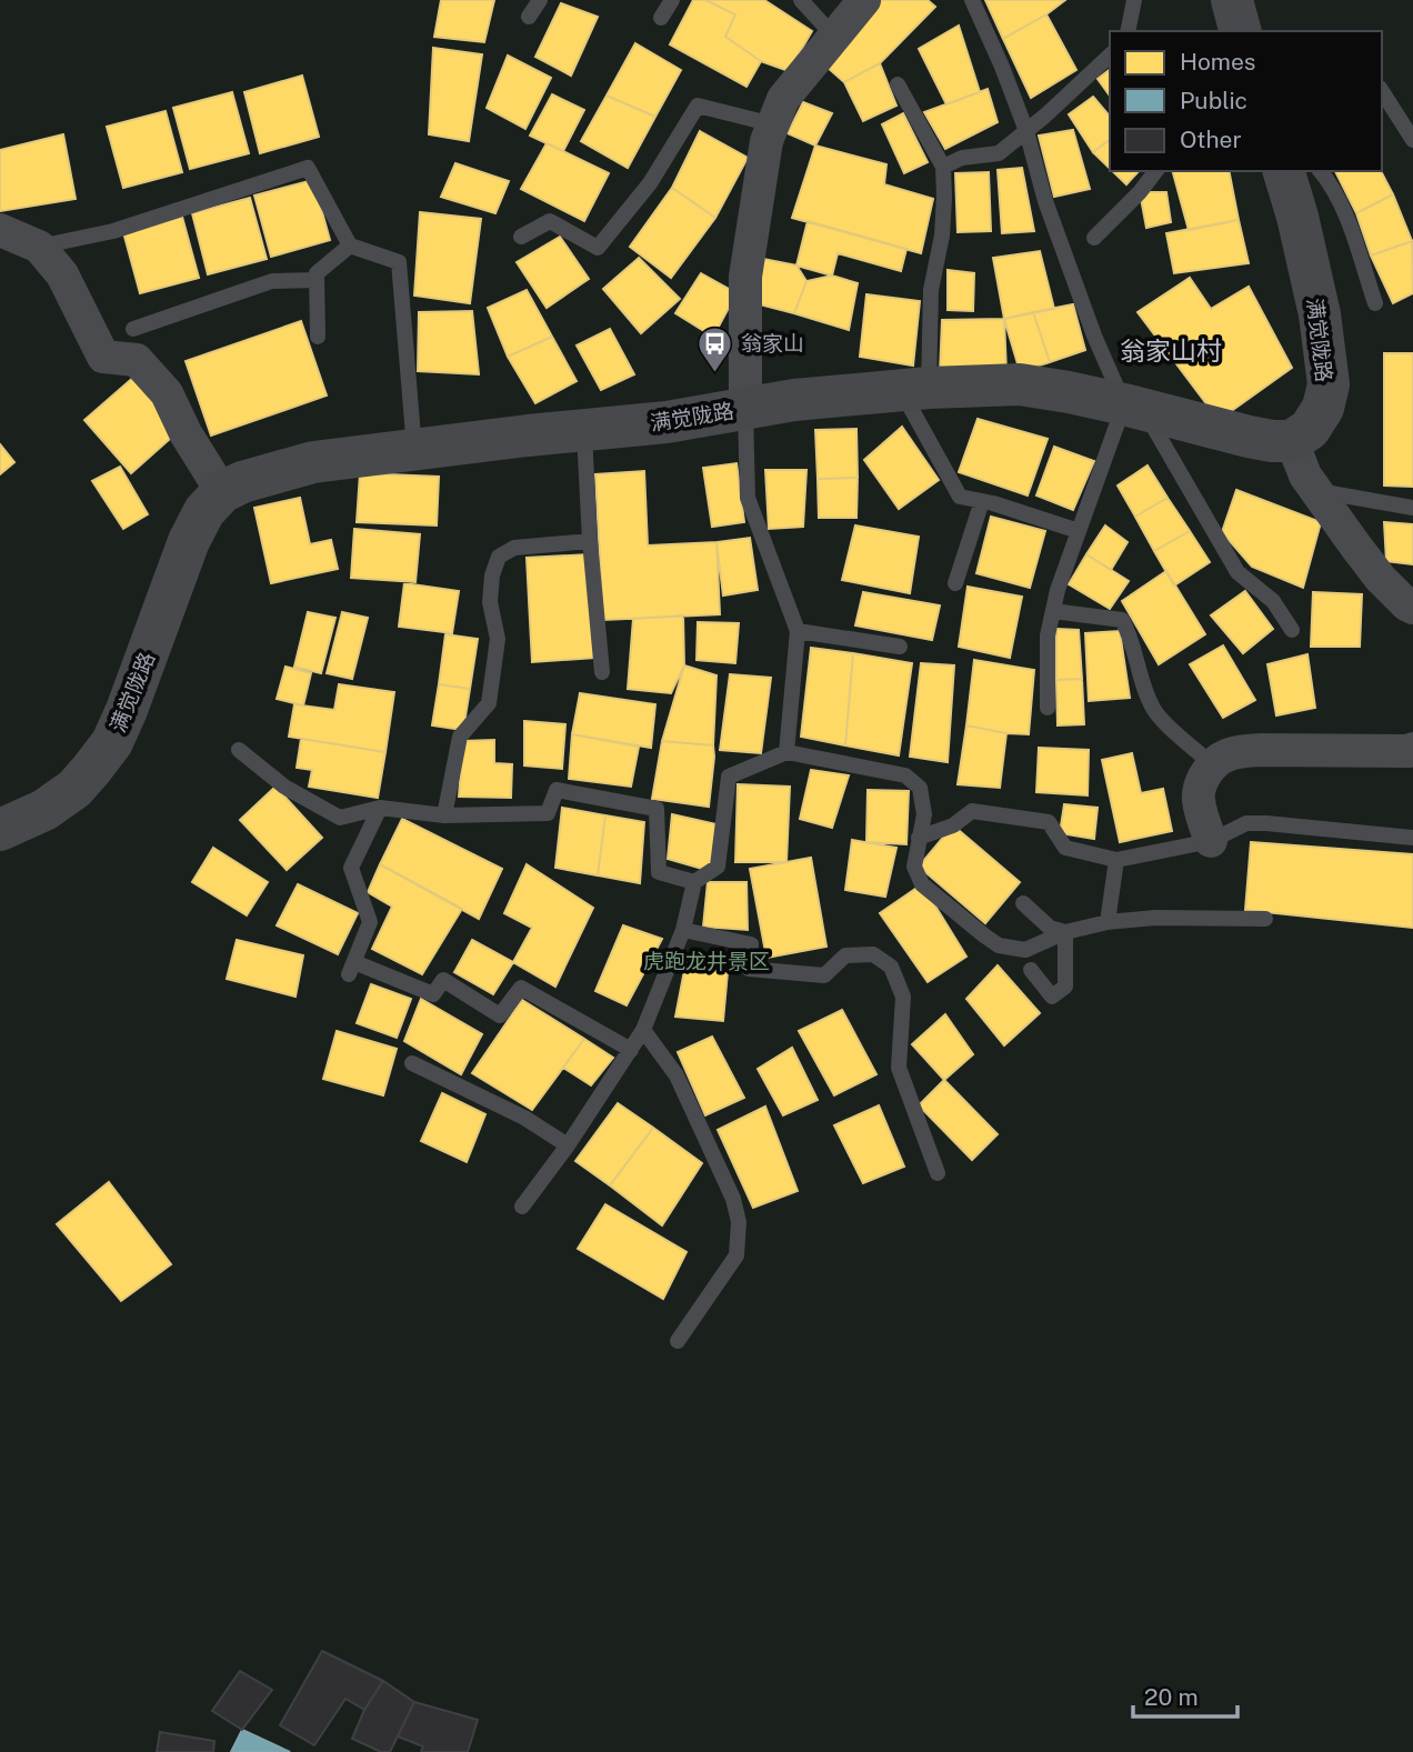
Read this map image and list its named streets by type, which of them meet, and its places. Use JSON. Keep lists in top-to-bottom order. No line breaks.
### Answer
{"streets":{"street":["满觉陇路"]},"districts":["翁家山村"],"parks":["虎跑龙井景区"],"places":{"bus stop":["翁家山"]},"legend":["Homes","Public","Other"],"scale_bar":"20 m"}
